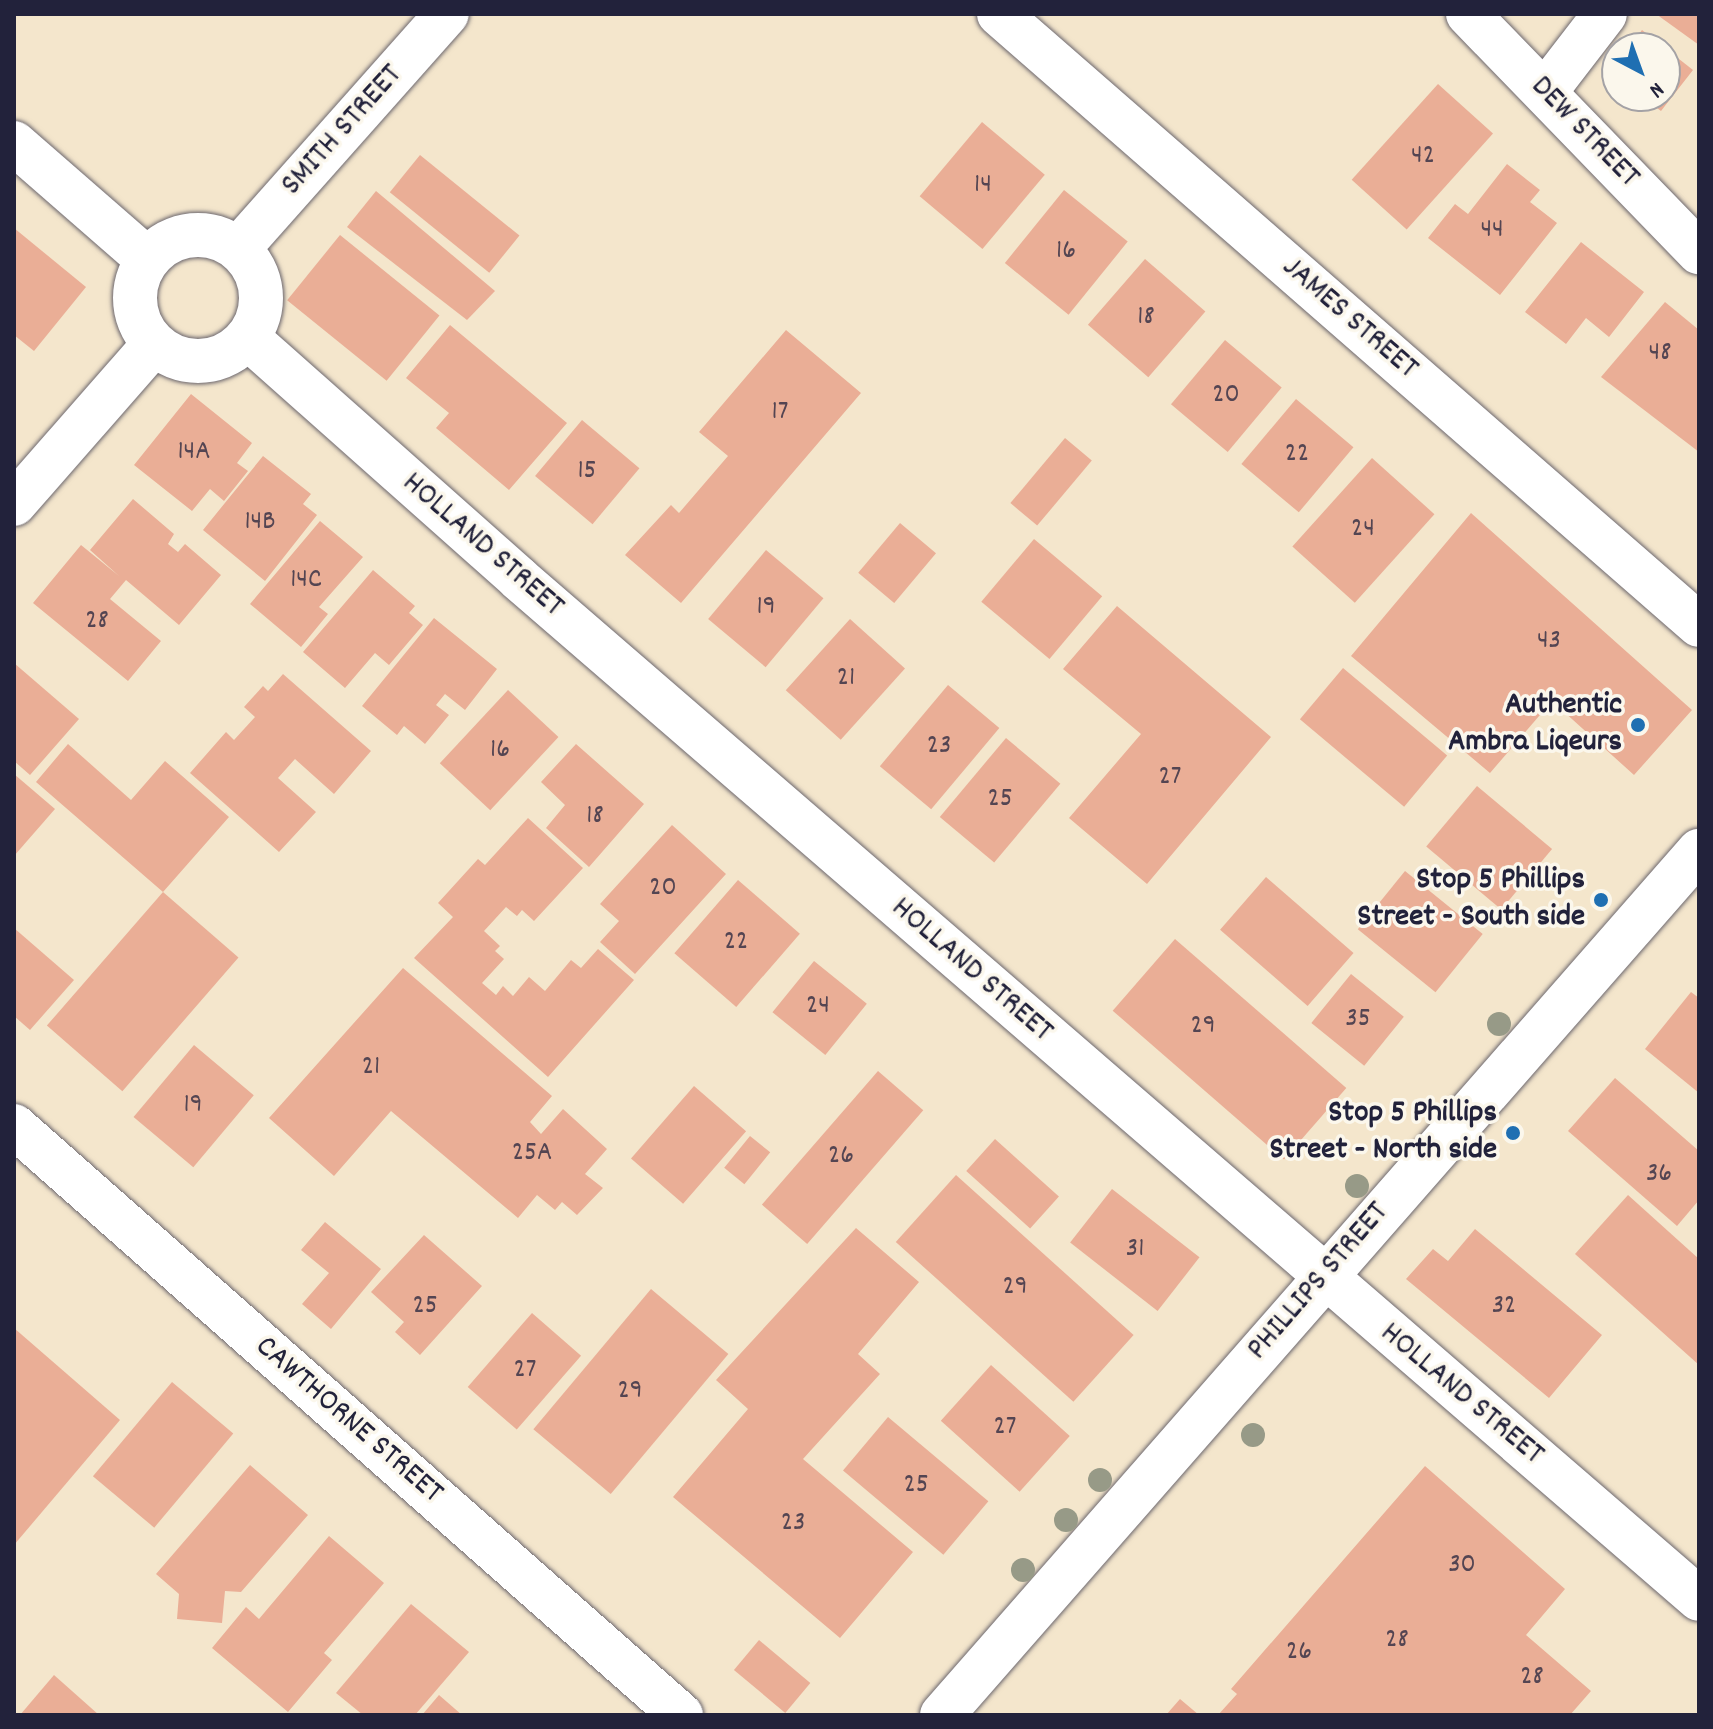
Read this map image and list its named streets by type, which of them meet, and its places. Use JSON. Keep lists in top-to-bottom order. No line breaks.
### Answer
{"streets":{"street":["SMITH STREET","DEW STREET","JAMES STREET","HOLLAND STREET","PHILLIPS STREET","CAWTHORNE STREET"]},"crossings":[["SMITH STREET","HOLLAND STREET"],["HOLLAND STREET","PHILLIPS STREET"]],"places":["Authentic Ambra Liqeurs","Stop 5 Phillips Street - South side","Stop 5 Phillips Street - North side"],"house_numbers":["42","14","44","16","18","48","20","17","14A","22","15","14B","24","14C","19","28","43","21","23","16","27","25","18","20","22","24","35","29","21","19","25A","26","36","31","29","25","32","27","29","27","25","23","30","28","26","28"],"north":"bottom right"}
